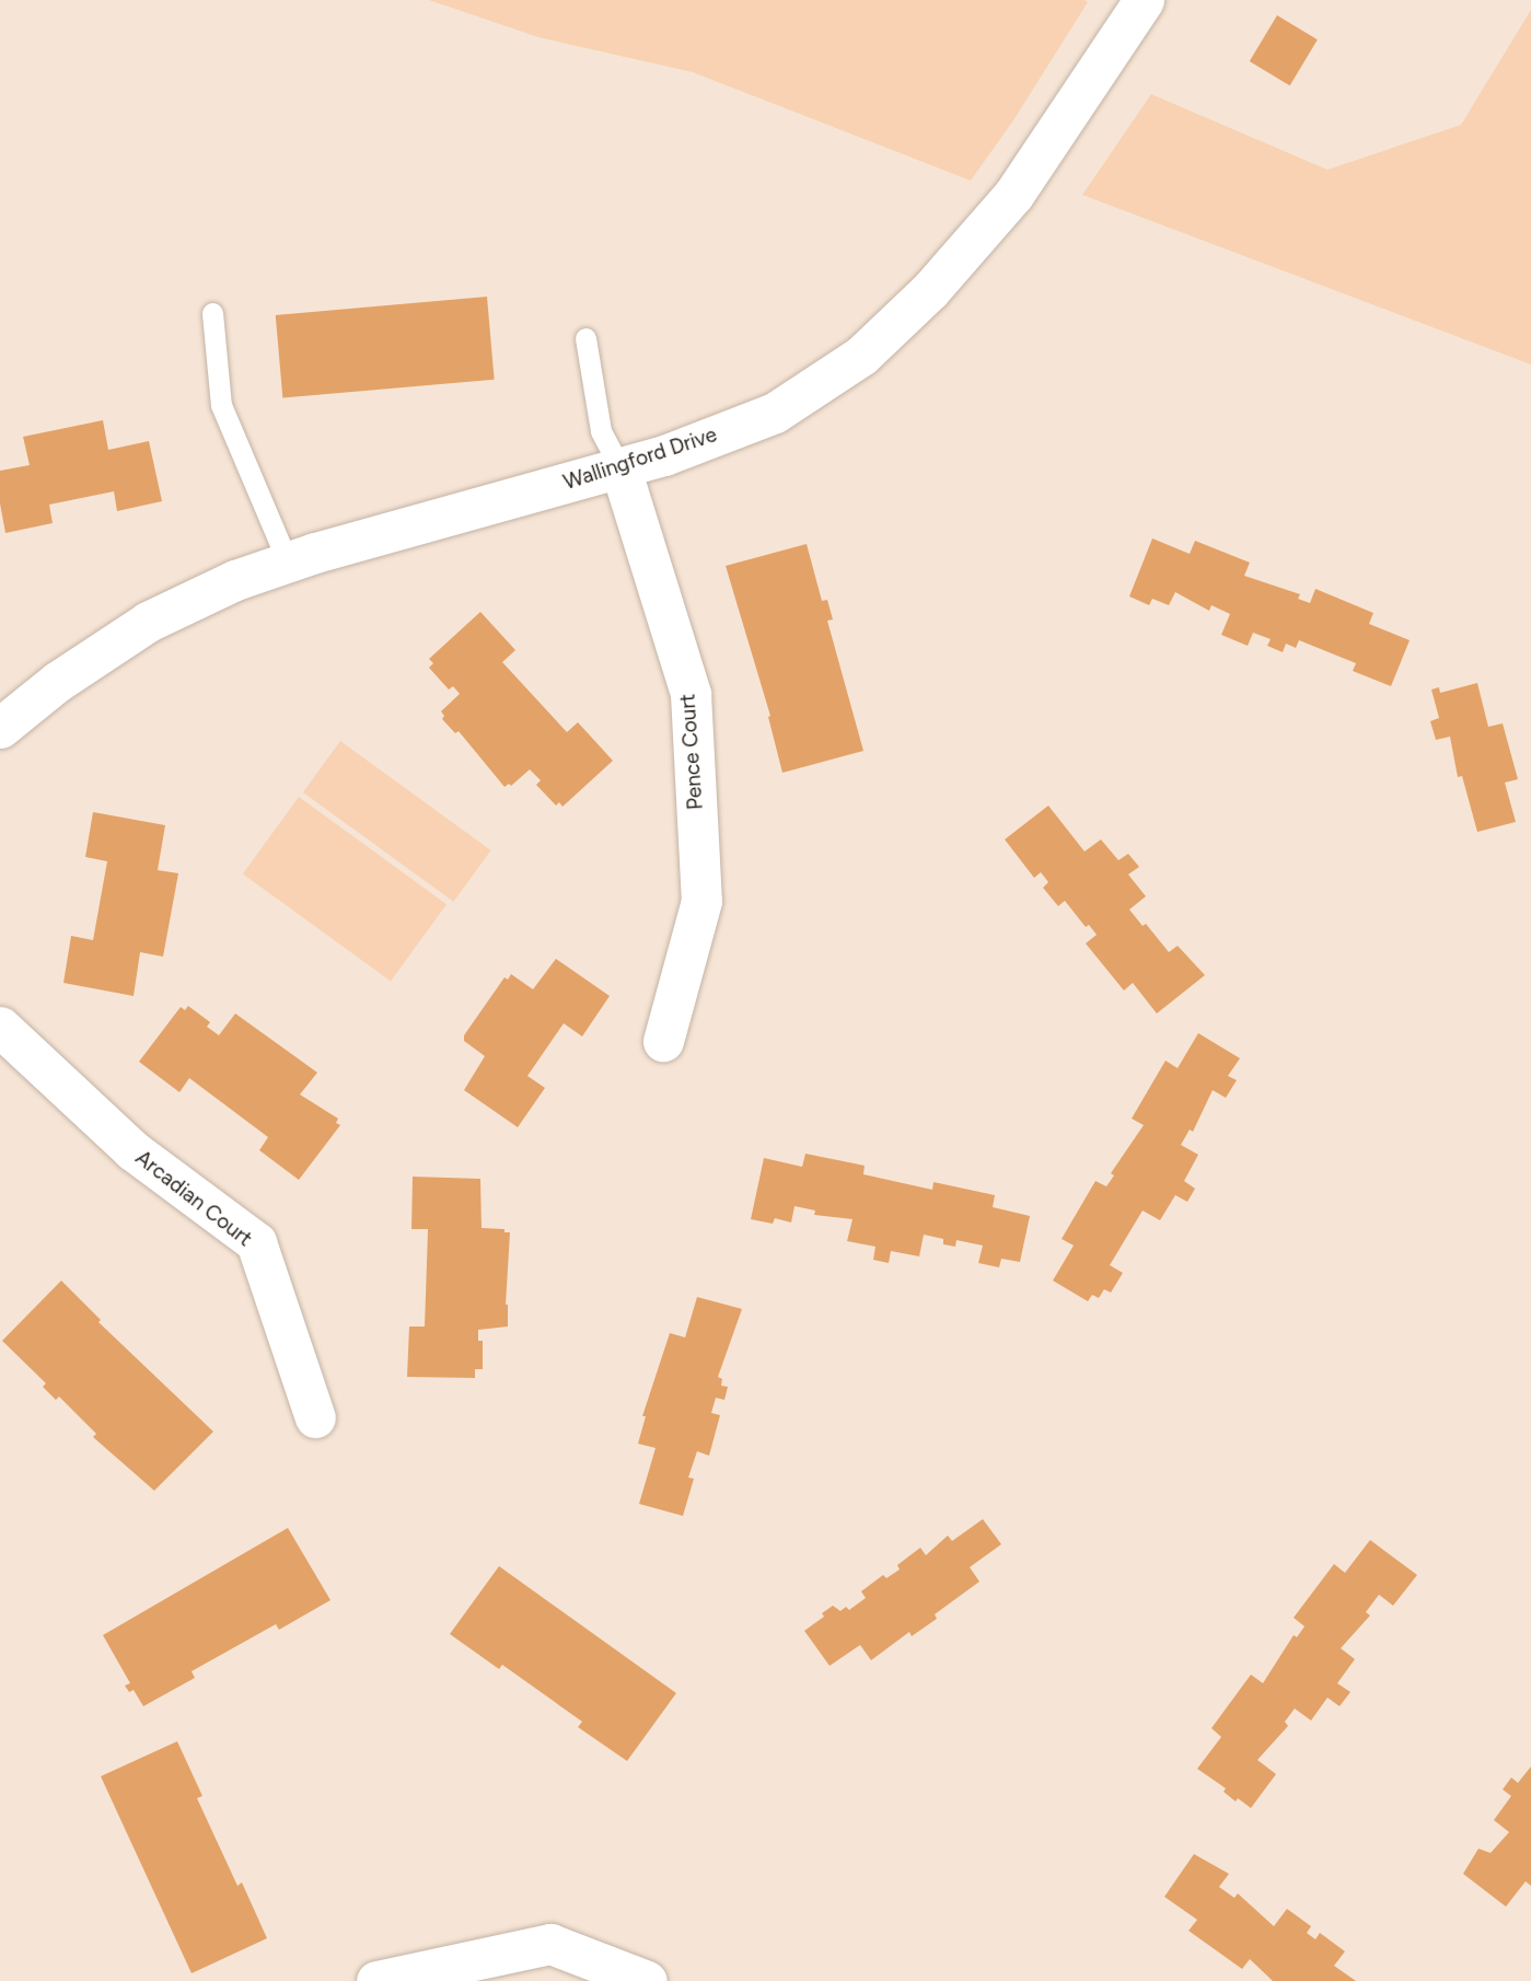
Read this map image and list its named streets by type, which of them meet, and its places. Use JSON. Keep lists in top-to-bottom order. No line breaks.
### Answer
{"streets":{"street":["Wallingford Drive","Pence Court","Arcadian Court"]},"crossings":[["Wallingford Drive","Pence Court"]]}
